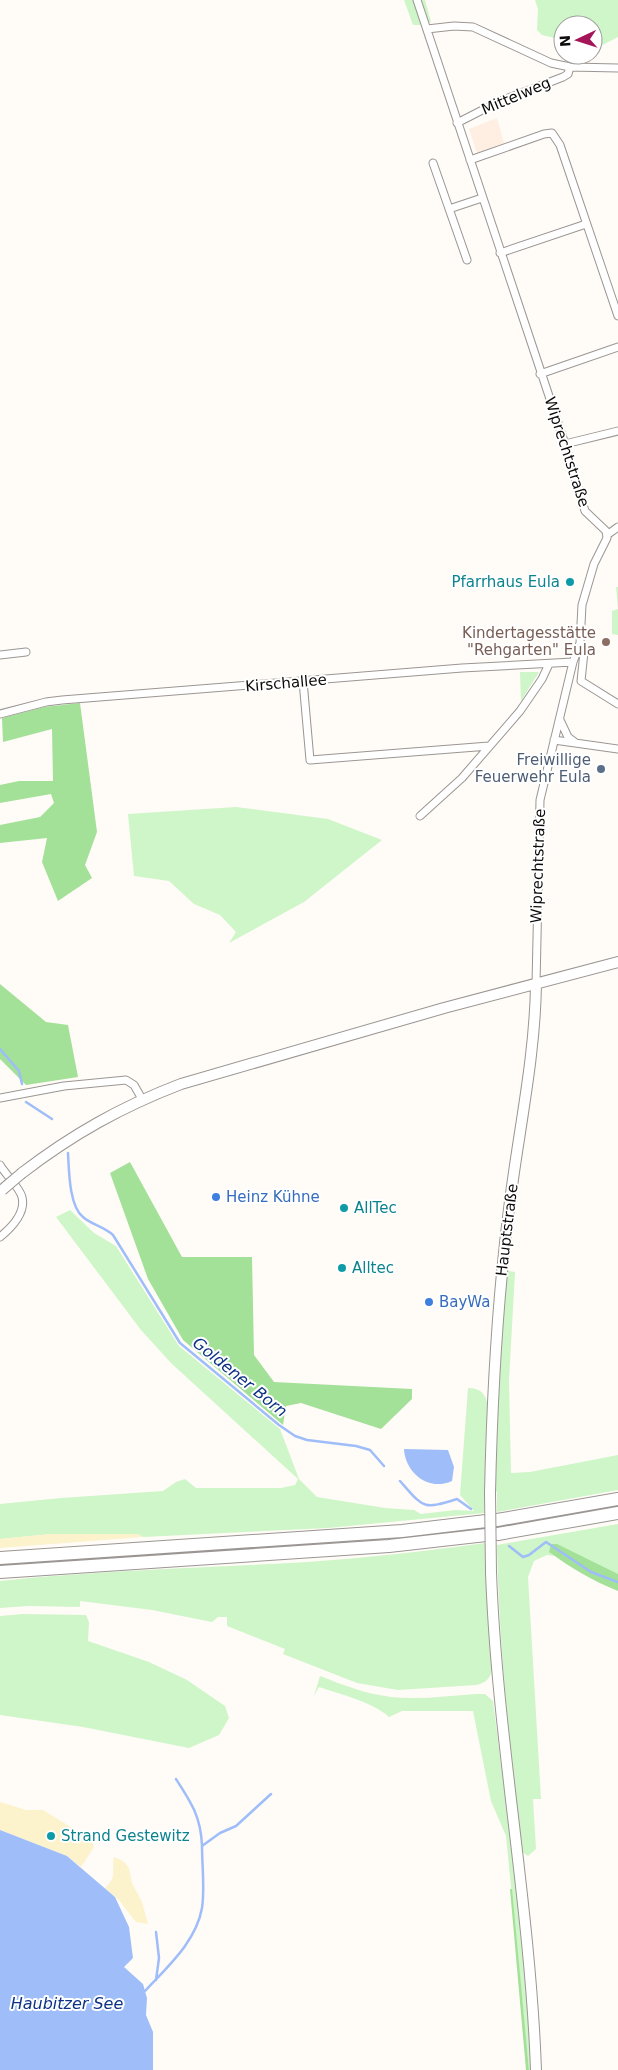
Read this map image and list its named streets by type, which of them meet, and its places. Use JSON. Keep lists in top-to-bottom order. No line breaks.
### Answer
{"streets":{"street":["Mittelweg","Wiprechtstraße","Kirschallee","Hauptstraße"]},"crossings":[["Mittelweg","Wiprechtstraße"],["Wiprechtstraße","Kirschallee"],["Wiprechtstraße","Hauptstraße"]],"water":["Goldener Born","Haubitzer See"],"places":["Pfarrhaus Eula","Kindertagesstätte \"Rehgarten\" Eula","Freiwillige Feuerwehr Eula","Heinz Kühne","AllTec","Alltec","BayWa","Strand Gestewitz"],"north":"left"}
